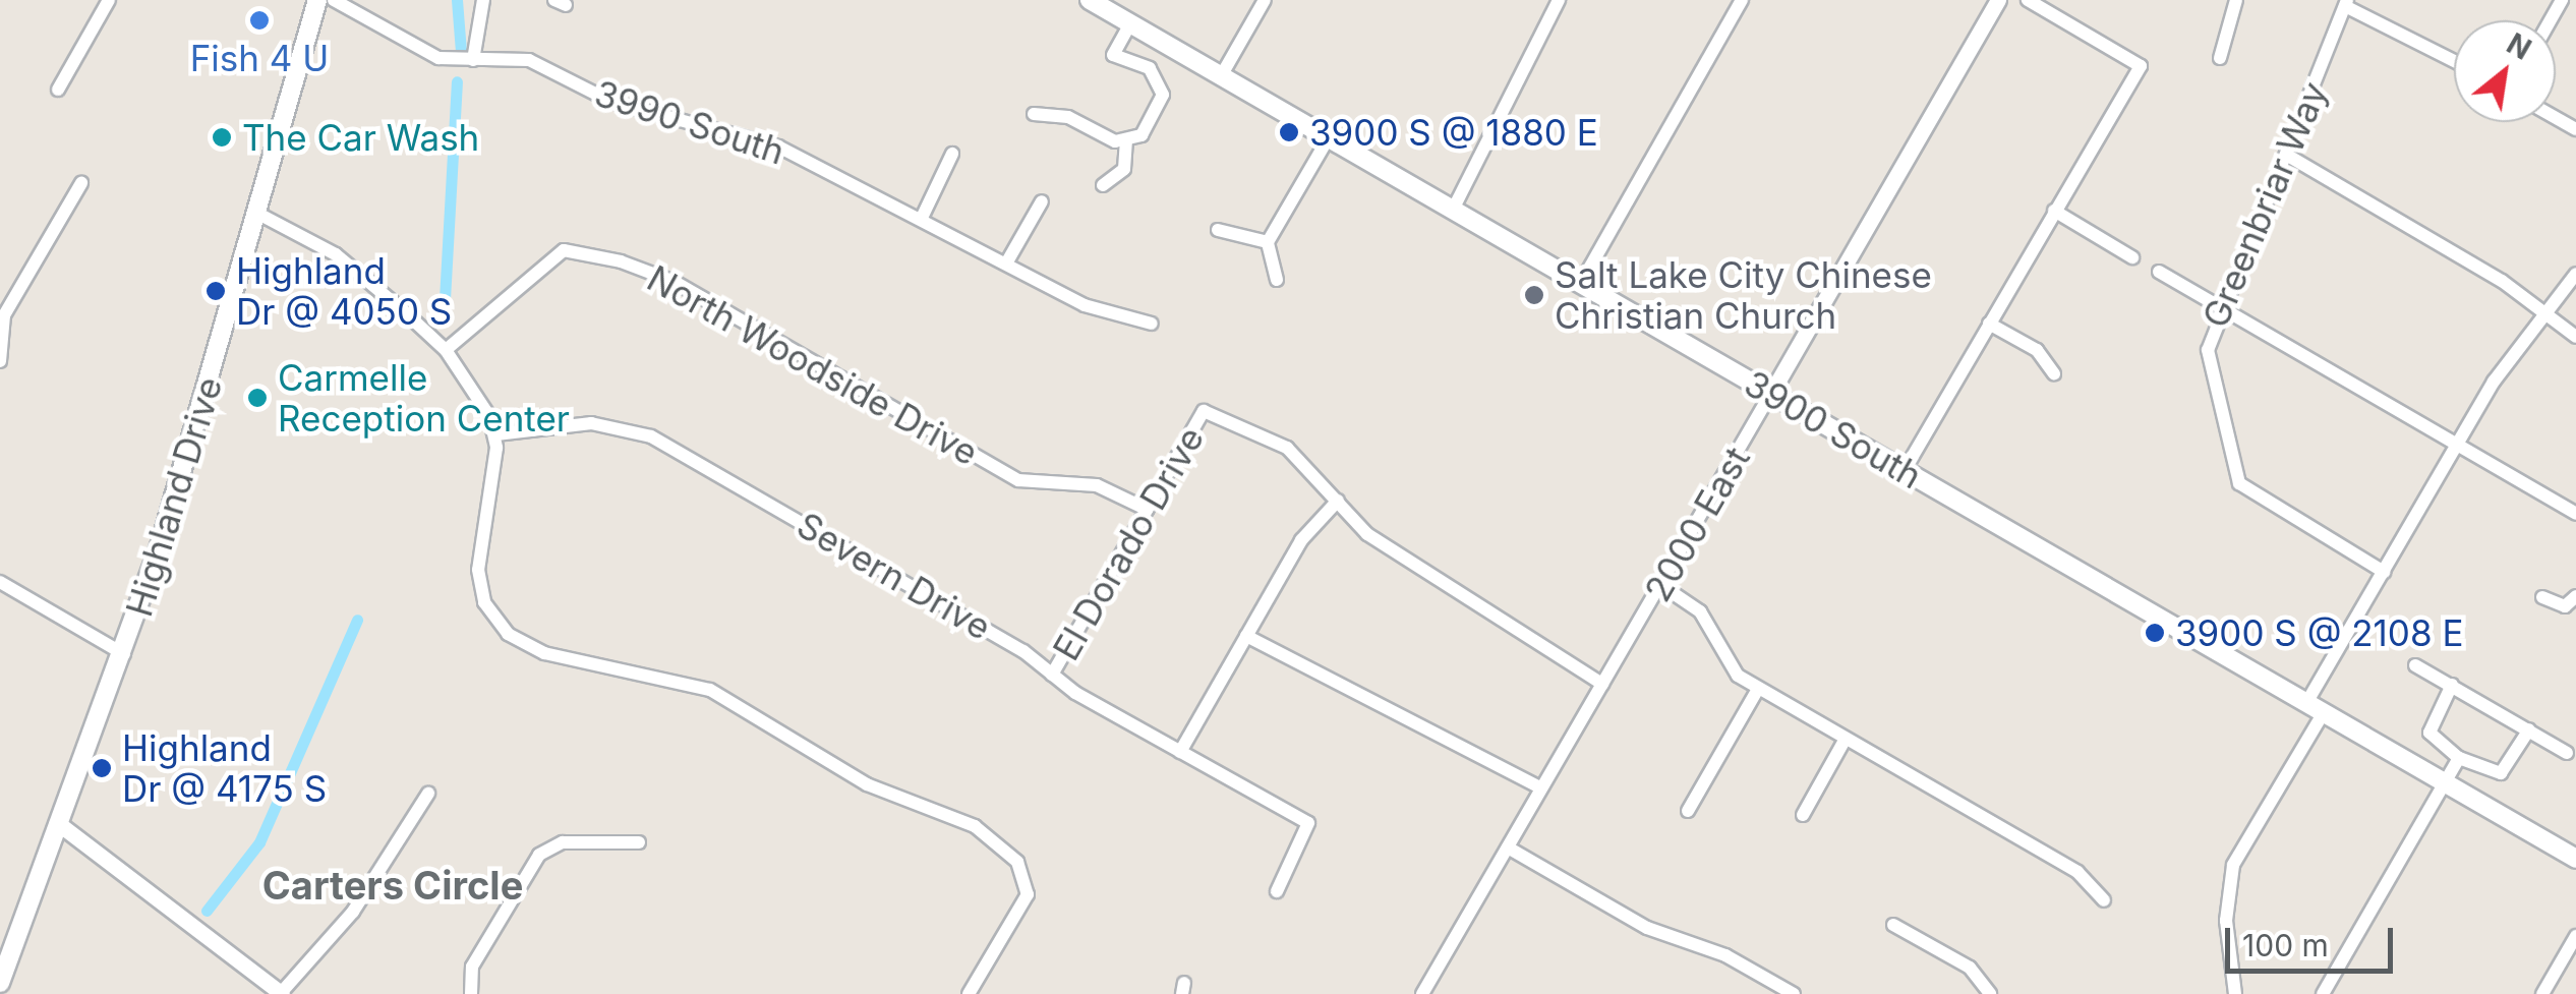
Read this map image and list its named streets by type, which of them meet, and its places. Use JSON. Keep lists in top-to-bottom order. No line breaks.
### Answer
{"streets":{"main road":["3900 South","Highland Drive"],"street":["3990 South","Greenbriar Way","North Woodside Drive","2000 East","El Dorado Drive","Severn Drive"]},"crossings":[["North Woodside Drive","El Dorado Drive"],["3900 South","2000 East"],["2000 East","El Dorado Drive"],["El Dorado Drive","Severn Drive"]],"districts":["Carters Circle"],"places":["Fish 4 U","3900 S @ 1880 E","The Car Wash","Highland Dr @ 4050 S","Salt Lake City Chinese Christian Church","Carmelle Reception Center","3900 S @ 2108 E","Highland Dr @ 4175 S"],"scale_bar":"100 m","north":"top right"}
